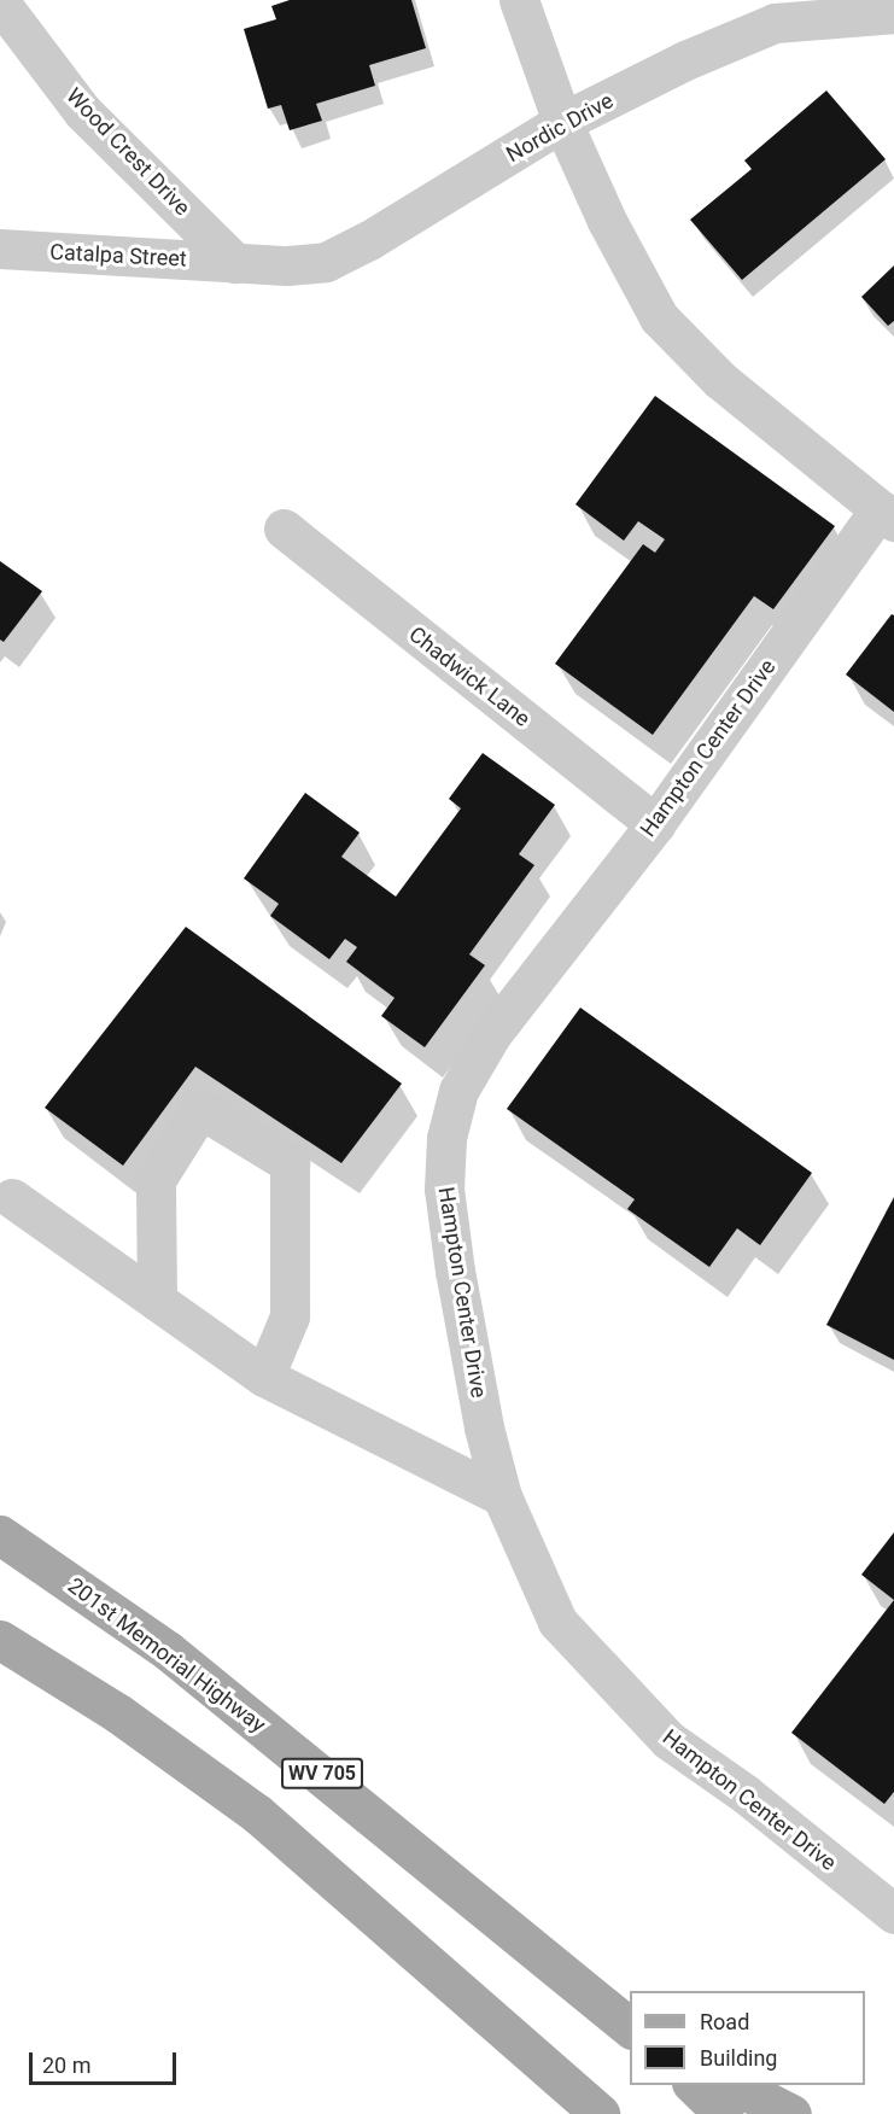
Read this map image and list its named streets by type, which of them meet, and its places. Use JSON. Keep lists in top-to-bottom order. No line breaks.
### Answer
{"streets":{"main road":["201st Memorial Highway","WV 705"],"street":["Nordic Drive","Wood Crest Drive","Catalpa Street","Chadwick Lane","Hampton Center Drive"]},"crossings":[["Nordic Drive","Wood Crest Drive"],["Nordic Drive","Catalpa Street"],["Wood Crest Drive","Catalpa Street"],["Chadwick Lane","Hampton Center Drive"]],"legend":["Road","Building"],"scale_bar":"20 m"}
